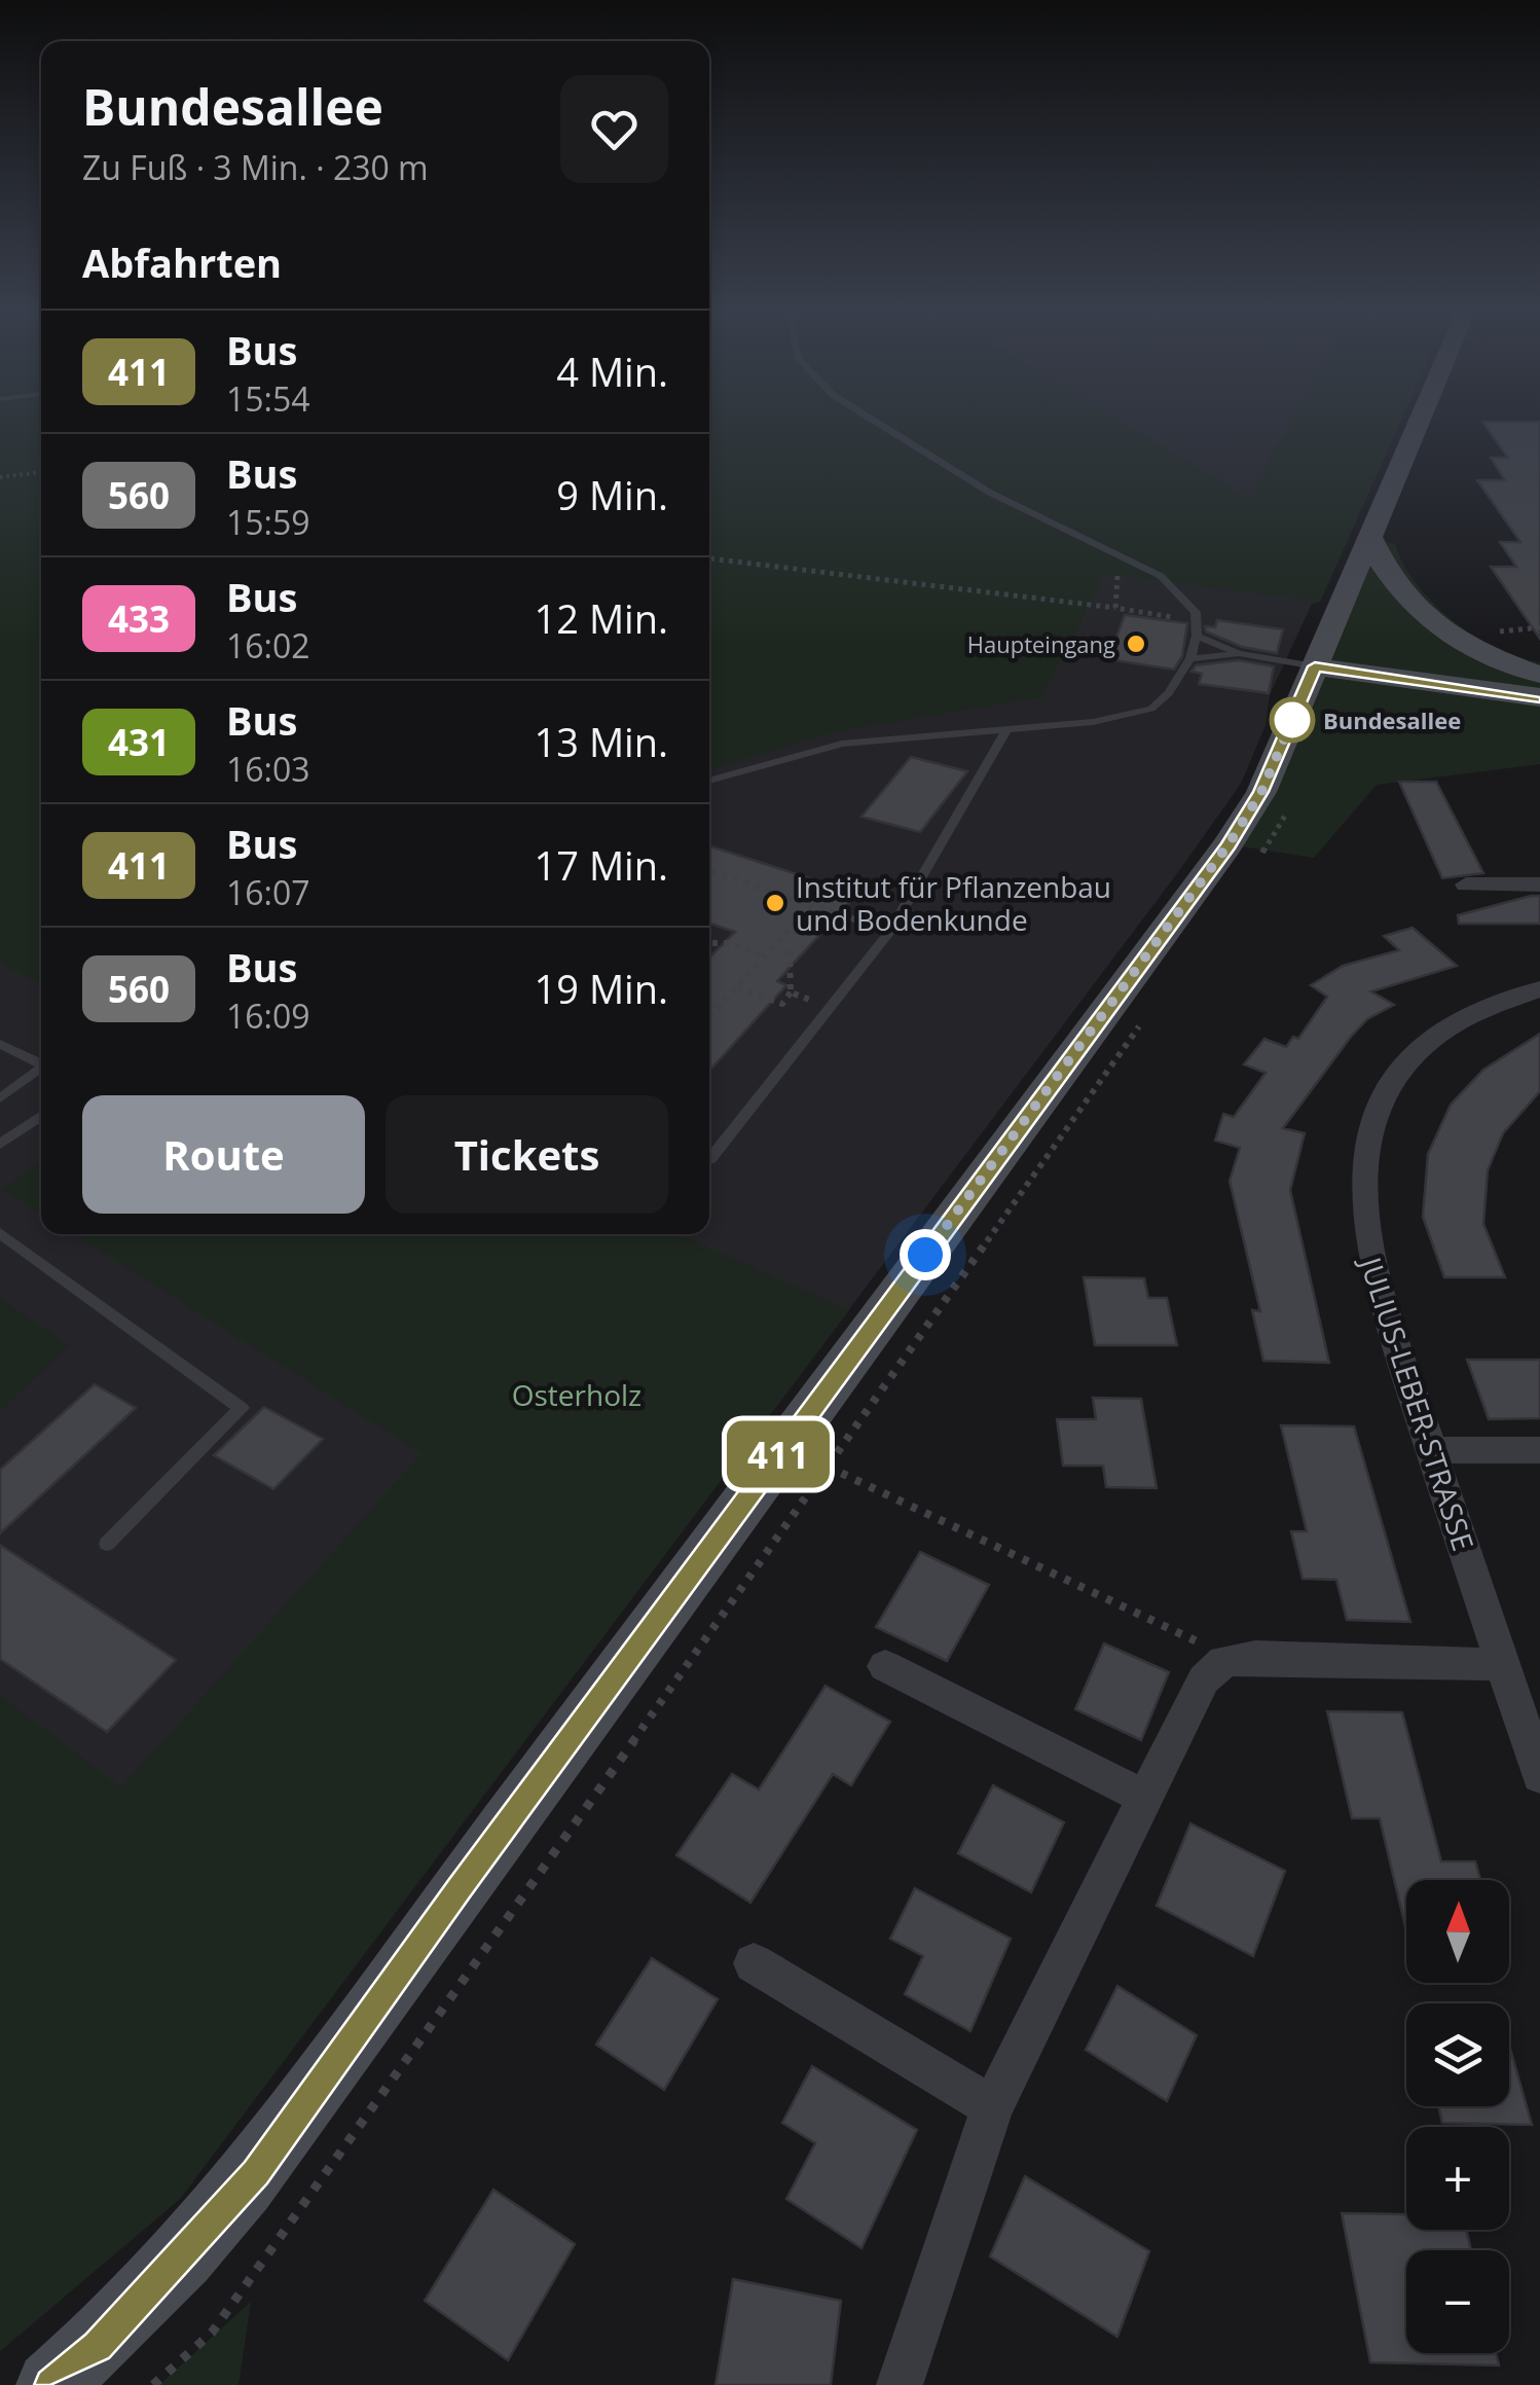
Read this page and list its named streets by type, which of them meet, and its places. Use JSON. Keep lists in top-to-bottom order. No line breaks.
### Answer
{"streets":{"street":["JULIUS-LEBER-STRASSE"]},"parks":["Osterholz"],"places":["Haupteingang","Bundesallee","Institut für Pflanzenbau und Bodenkunde"],"lines":["bus line 411"],"north":"top","page":{"on_map":"411","heading":[["Bundesallee","Zu Fuß · 3 Min. · 230 m"],"Abfahrten"],"list":[{"mark":"411","name":"Bus","note":"15:54","value":"4 Min."},{"mark":"560","name":"Bus","note":"15:59","value":"9 Min."},{"mark":"433","name":"Bus","note":"16:02","value":"12 Min."},{"mark":"431","name":"Bus","note":"16:03","value":"13 Min."},{"mark":"411","name":"Bus","note":"16:07","value":"17 Min."},{"mark":"560","name":"Bus","note":"16:09","value":"19 Min."}],"buttons":["Route","Tickets"],"map_buttons":["+","−"]}}
